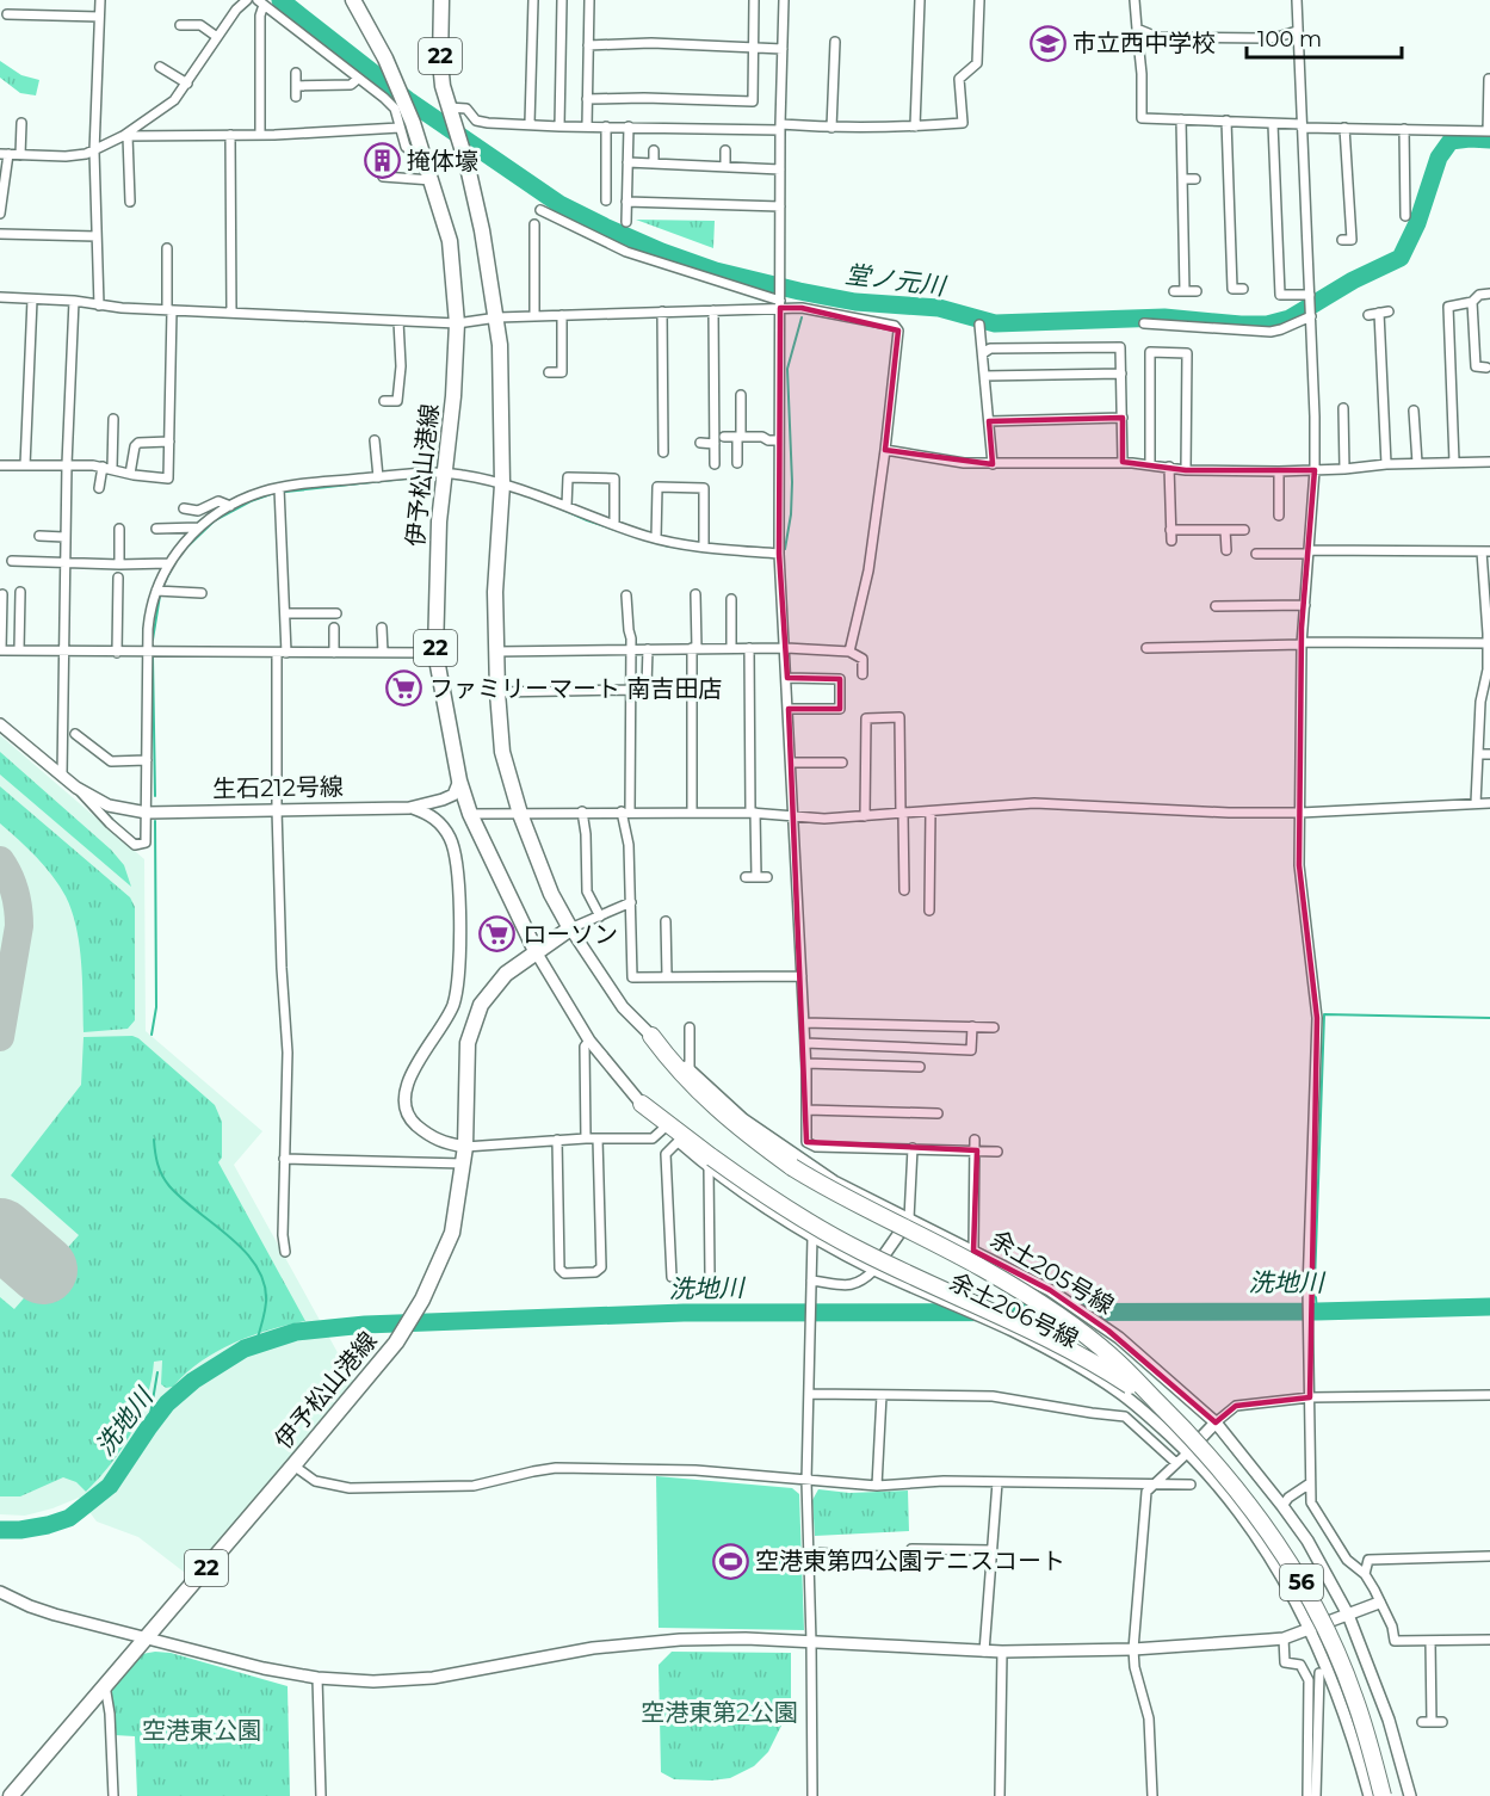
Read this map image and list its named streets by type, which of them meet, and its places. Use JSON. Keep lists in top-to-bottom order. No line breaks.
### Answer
{"streets":{"highway":["56"],"main road":["22","伊予松山港線"],"street":["生石212号線","余土205号線","余土206号線"]},"crossings":[["22","伊予松山港線"],["22","余土205号線"],["伊予松山港線","余土205号線"],["伊予松山港線","余土206号線"]],"water":["堂ノ元川","洗地川"],"parks":["空港東第2公園","空港東公園"],"places":{"school or university":["市立西中学校"],"building":["掩体壕"],"supermarket":["ファミリーマート 南吉田店","ローソン"],"sports":["空港東第四公園テニスコート"]},"scale_bar":"100 m"}
